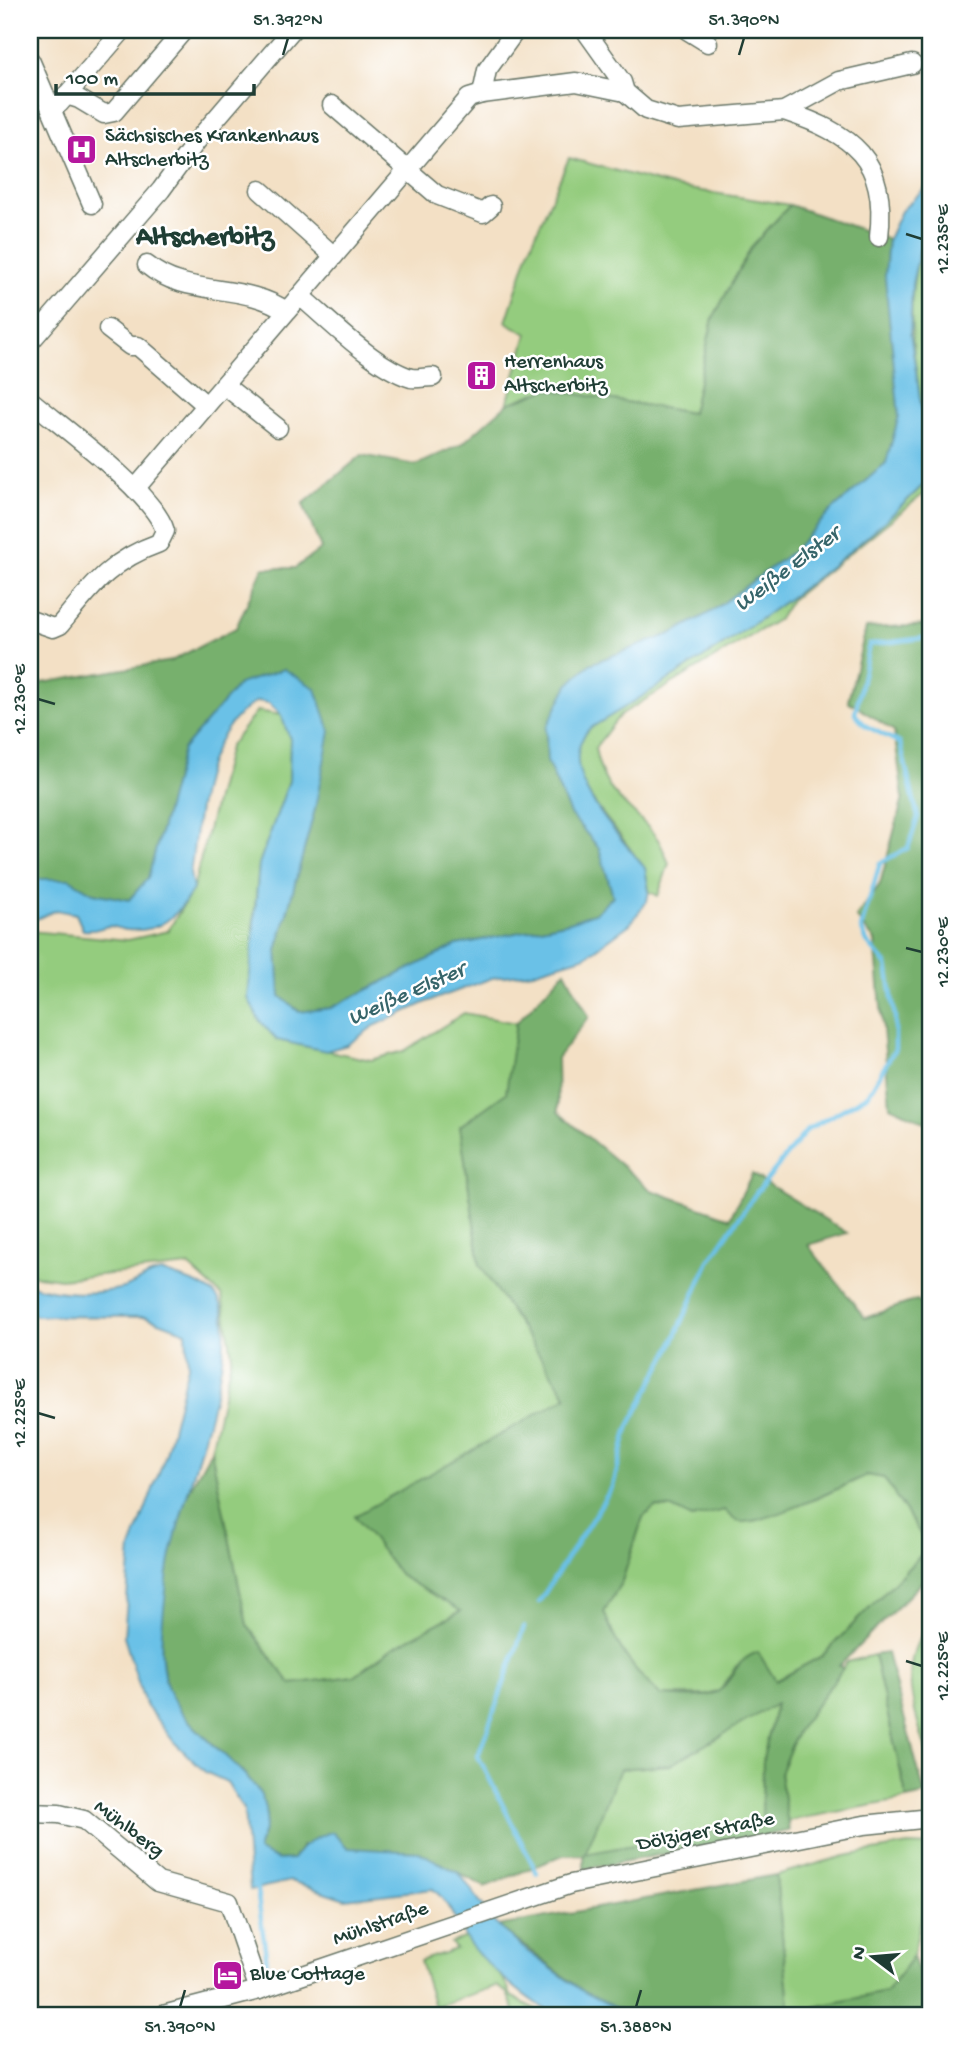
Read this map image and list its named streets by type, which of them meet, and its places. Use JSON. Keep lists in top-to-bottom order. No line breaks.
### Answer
{"streets":{"street":["Mühlberg","Dölziger Straße","Mühlstraße"]},"crossings":[["Mühlberg","Mühlstraße"],["Dölziger Straße","Mühlstraße"]],"districts":["Altscherbitz"],"water":["Weiße Elster"],"places":{"hospital":["Sächsisches Krankenhaus Altscherbitz"],"building":["Herrenhaus Altscherbitz"],"hotel":["Blue Cottage"]},"scale_bar":"100 m","north":"left","coordinates":["51.392°N","51.390°N","12.235°E","12.230°E","12.225°E","51.388°N"]}
